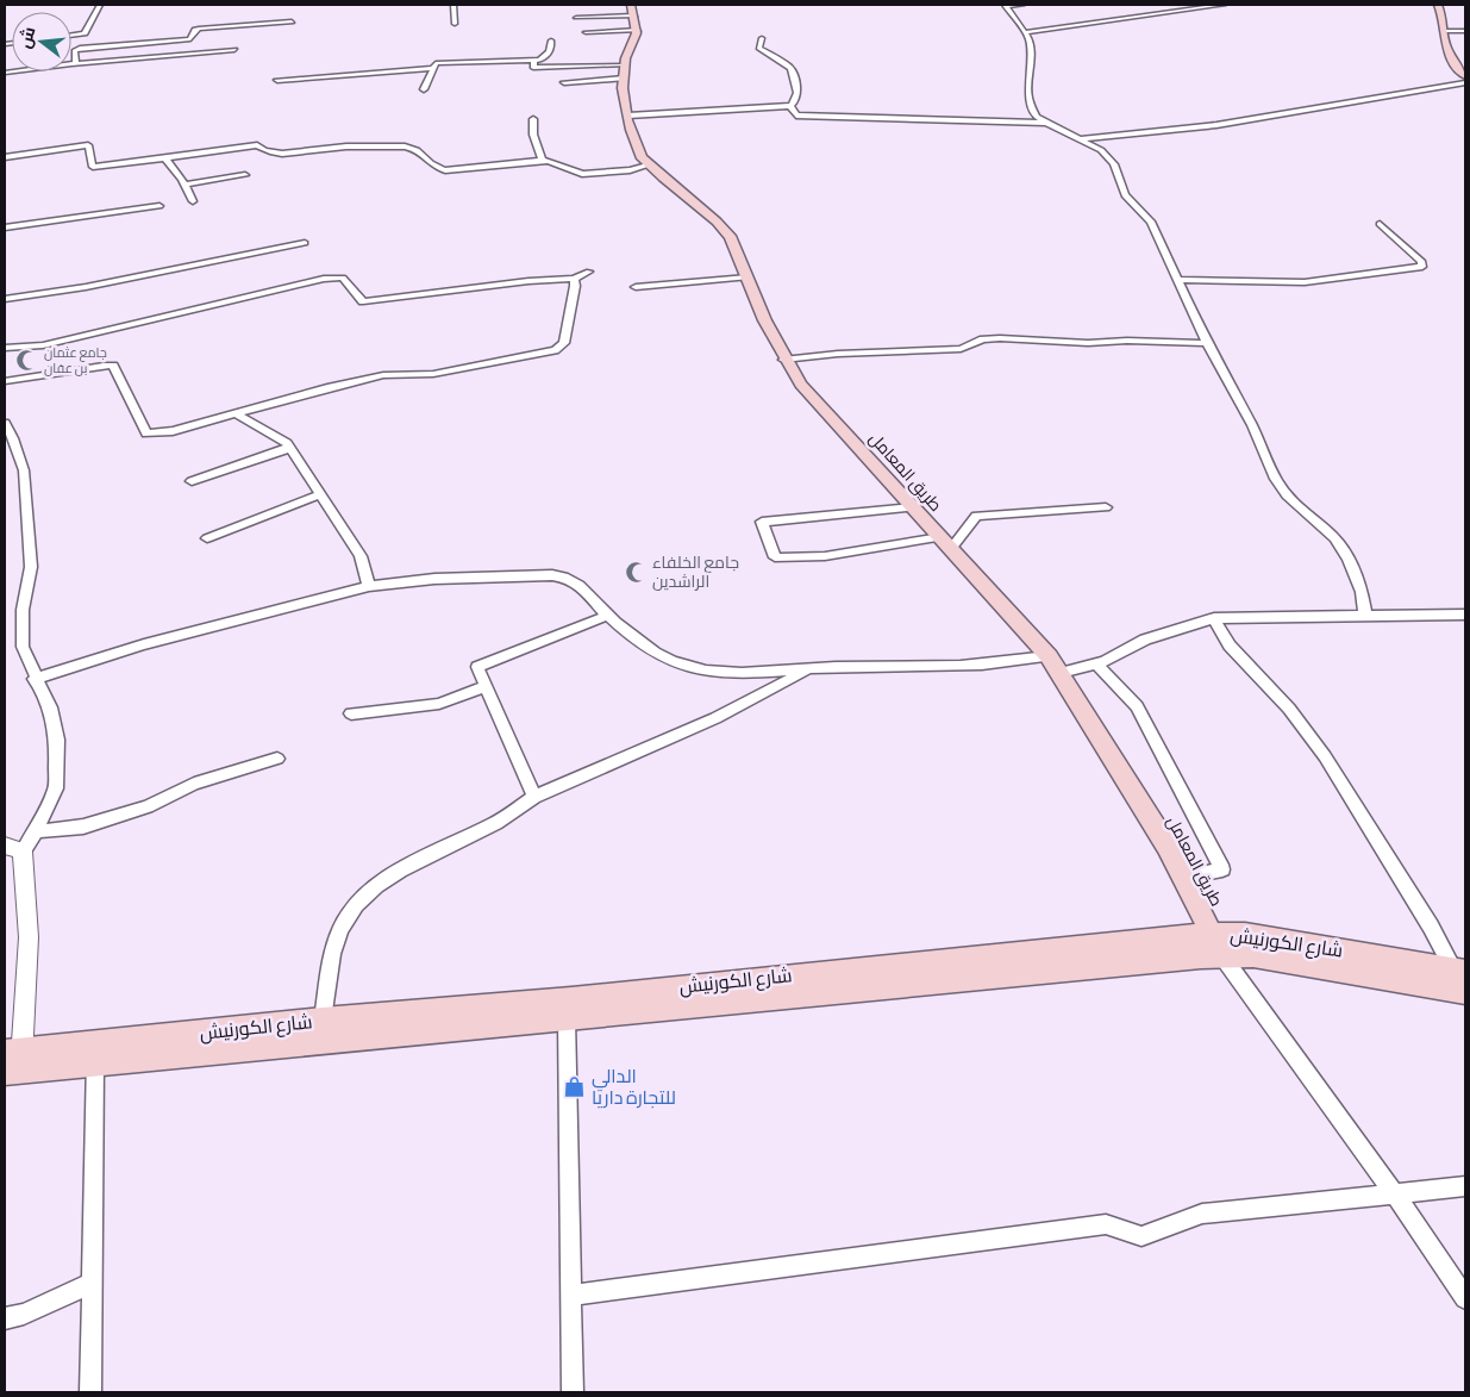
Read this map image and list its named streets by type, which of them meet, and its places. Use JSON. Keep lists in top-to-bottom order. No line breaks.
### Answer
{"streets":{"main road":["طريق المعامل","شارع الكورنيش"]},"crossings":[["طريق المعامل","شارع الكورنيش"]],"places":{"mosque":["جامع عثمان بن عفان","جامع الخلفاء الراشدين"],"shop":["الدالي للتجارة داريا"]},"north":"left"}
